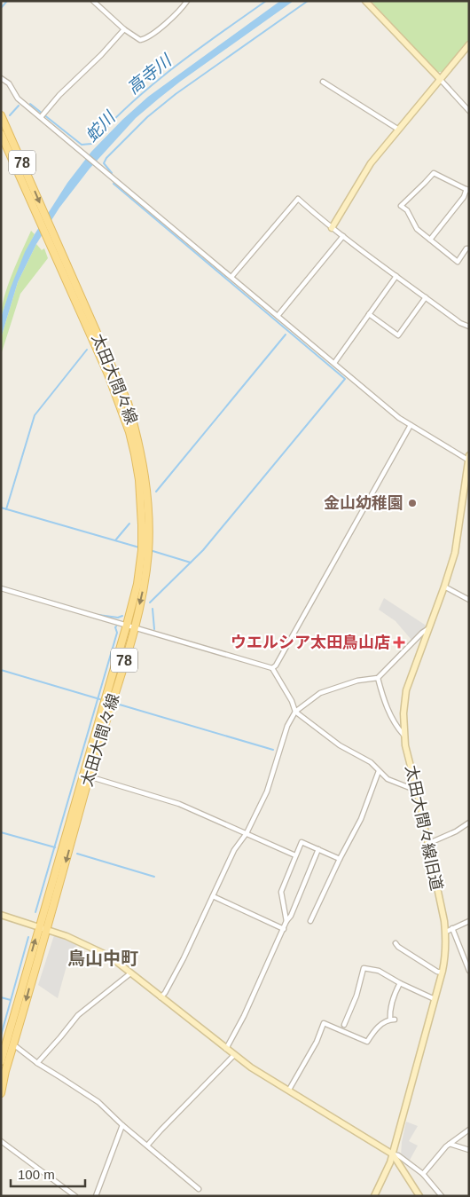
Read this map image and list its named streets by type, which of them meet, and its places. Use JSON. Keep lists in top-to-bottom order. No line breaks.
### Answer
{"streets":{"main road":["78","太田大間々線"],"street":["太田大間々線旧道"]},"districts":["鳥山中町"],"water":["高寺川","蛇川"],"places":{"other":["金山幼稚園"],"health":["ウエルシア太田鳥山店"]},"scale_bar":"100 m"}
